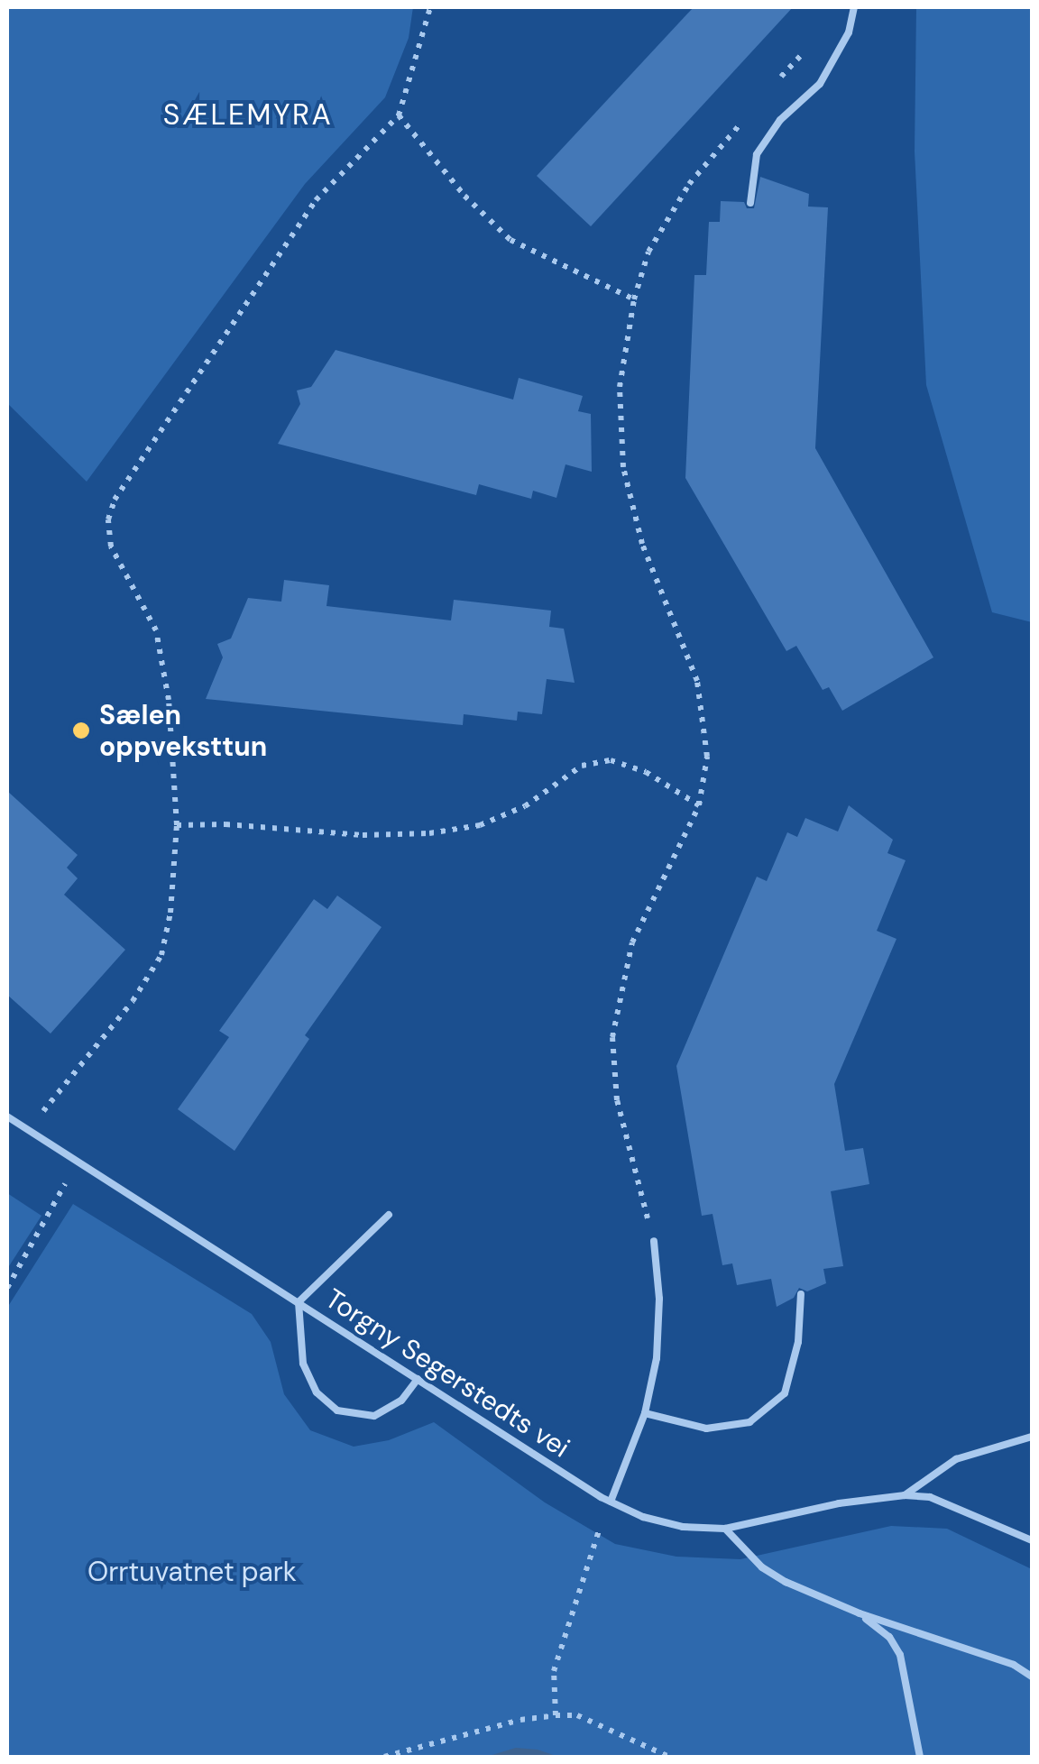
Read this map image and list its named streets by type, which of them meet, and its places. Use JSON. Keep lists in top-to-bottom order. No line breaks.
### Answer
{"streets":{"lane":["Torgny Segerstedts vei"]},"districts":["SÆLEMYRA"],"parks":["Orrtuvatnet park"],"places":["Sælen oppveksttun"]}
